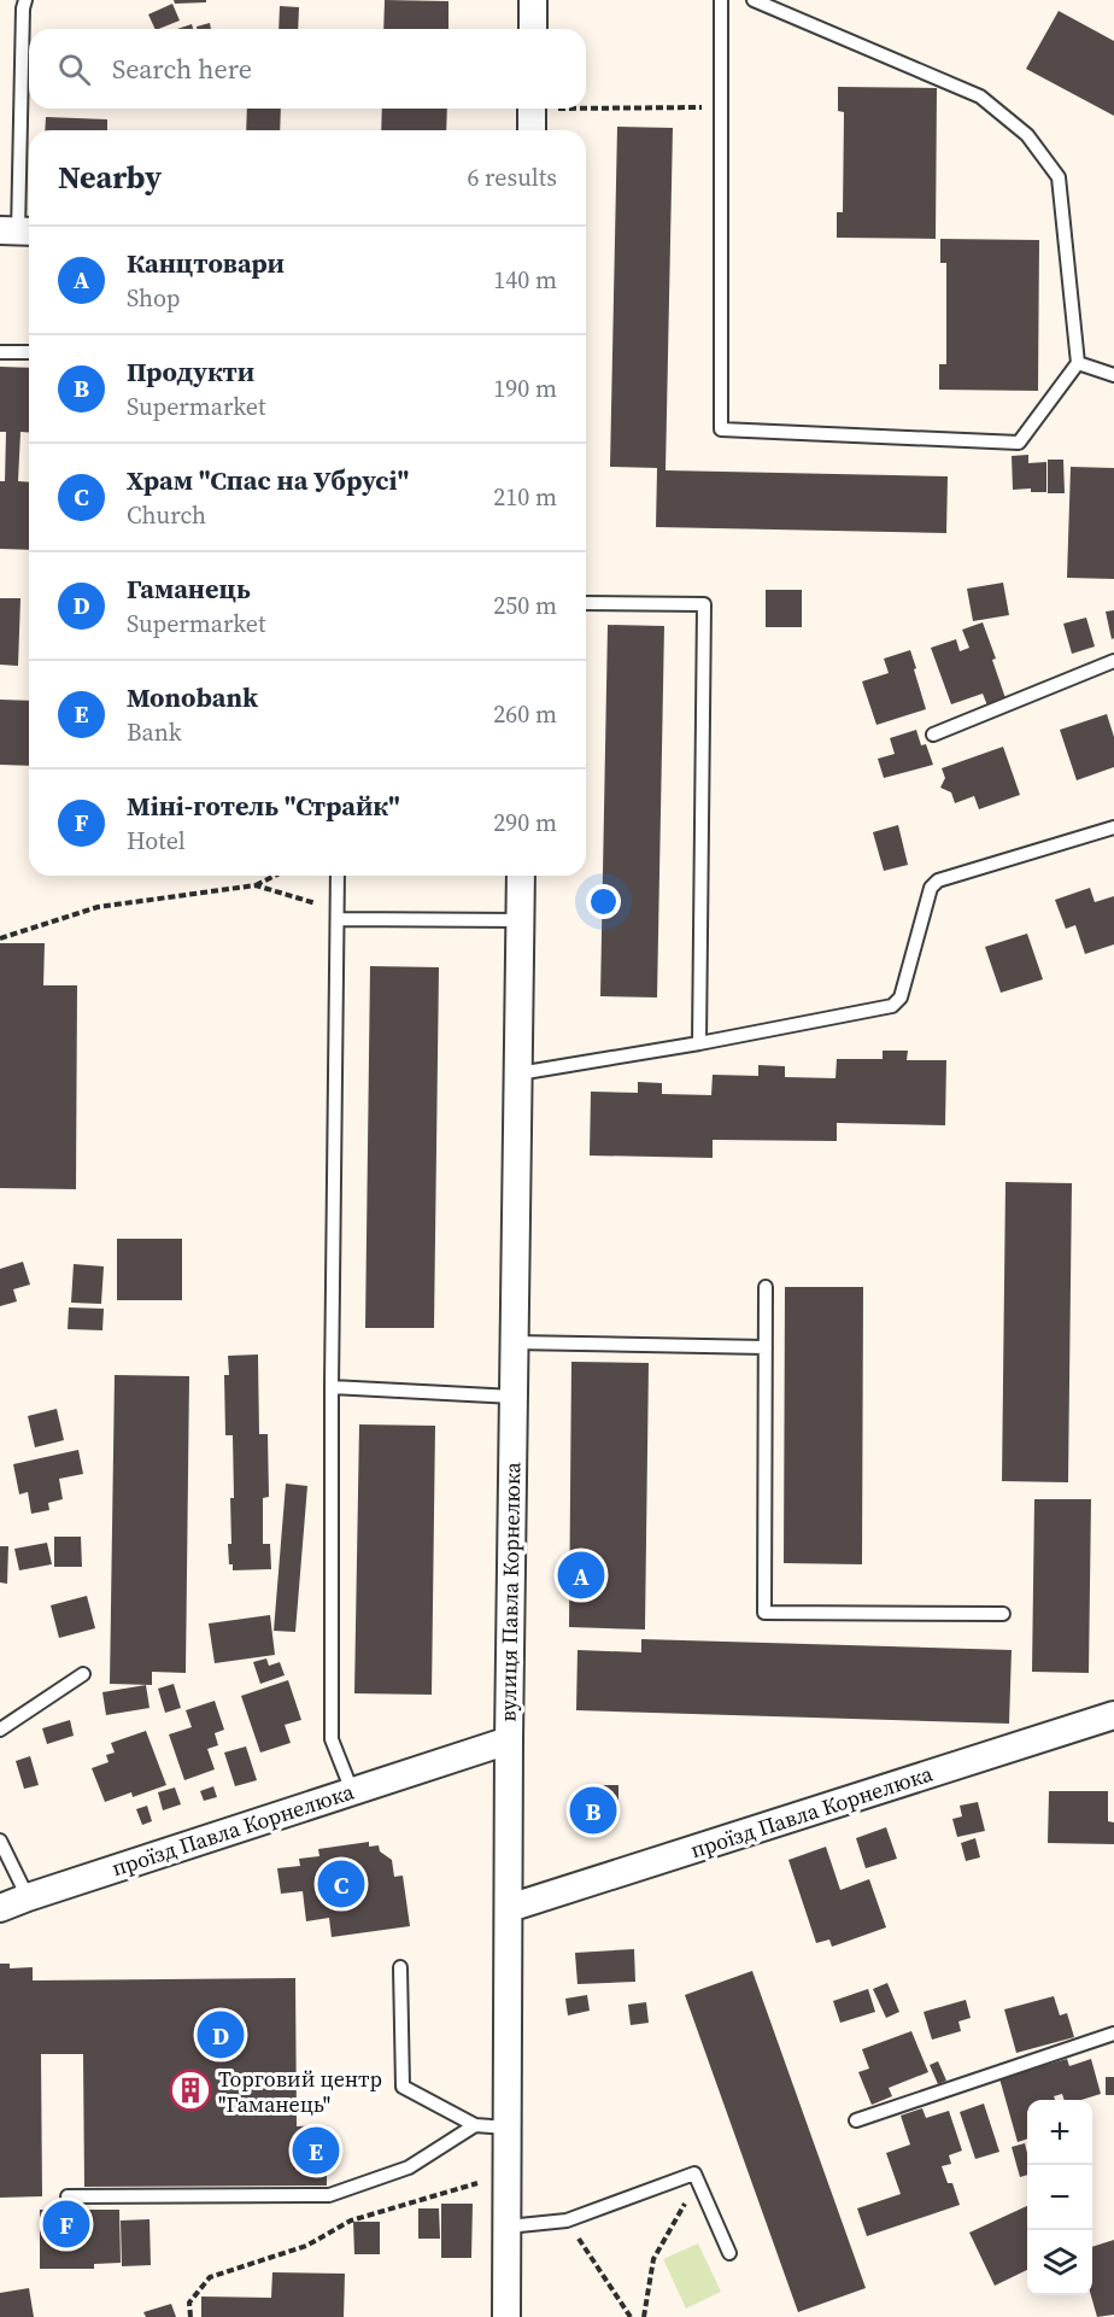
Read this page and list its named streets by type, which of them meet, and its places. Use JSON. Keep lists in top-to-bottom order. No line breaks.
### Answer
{"streets":{"street":["вулиця Павла Корнелюка","проїзд Павла Корнелюка"]},"crossings":[["вулиця Павла Корнелюка","проїзд Павла Корнелюка"]],"places":{"building":["Торговий центр \"Гаманець\""]},"page":{"search":"Search here","heading":["Nearby","6 results"],"list":[{"mark":"A","name":"Канцтовари","note":"Shop","value":"140 m"},{"mark":"B","name":"Продукти","note":"Supermarket","value":"190 m"},{"mark":"C","name":"Храм \"Спас на Убрусі\"","note":"Church","value":"210 m"},{"mark":"D","name":"Гаманець","note":"Supermarket","value":"250 m"},{"mark":"E","name":"Monobank","note":"Bank","value":"260 m"},{"mark":"F","name":"Міні-готель \"Страйк\"","note":"Hotel","value":"290 m"}],"pins":["A","B","C","D","E","F"],"map_buttons":["+","−"]}}
